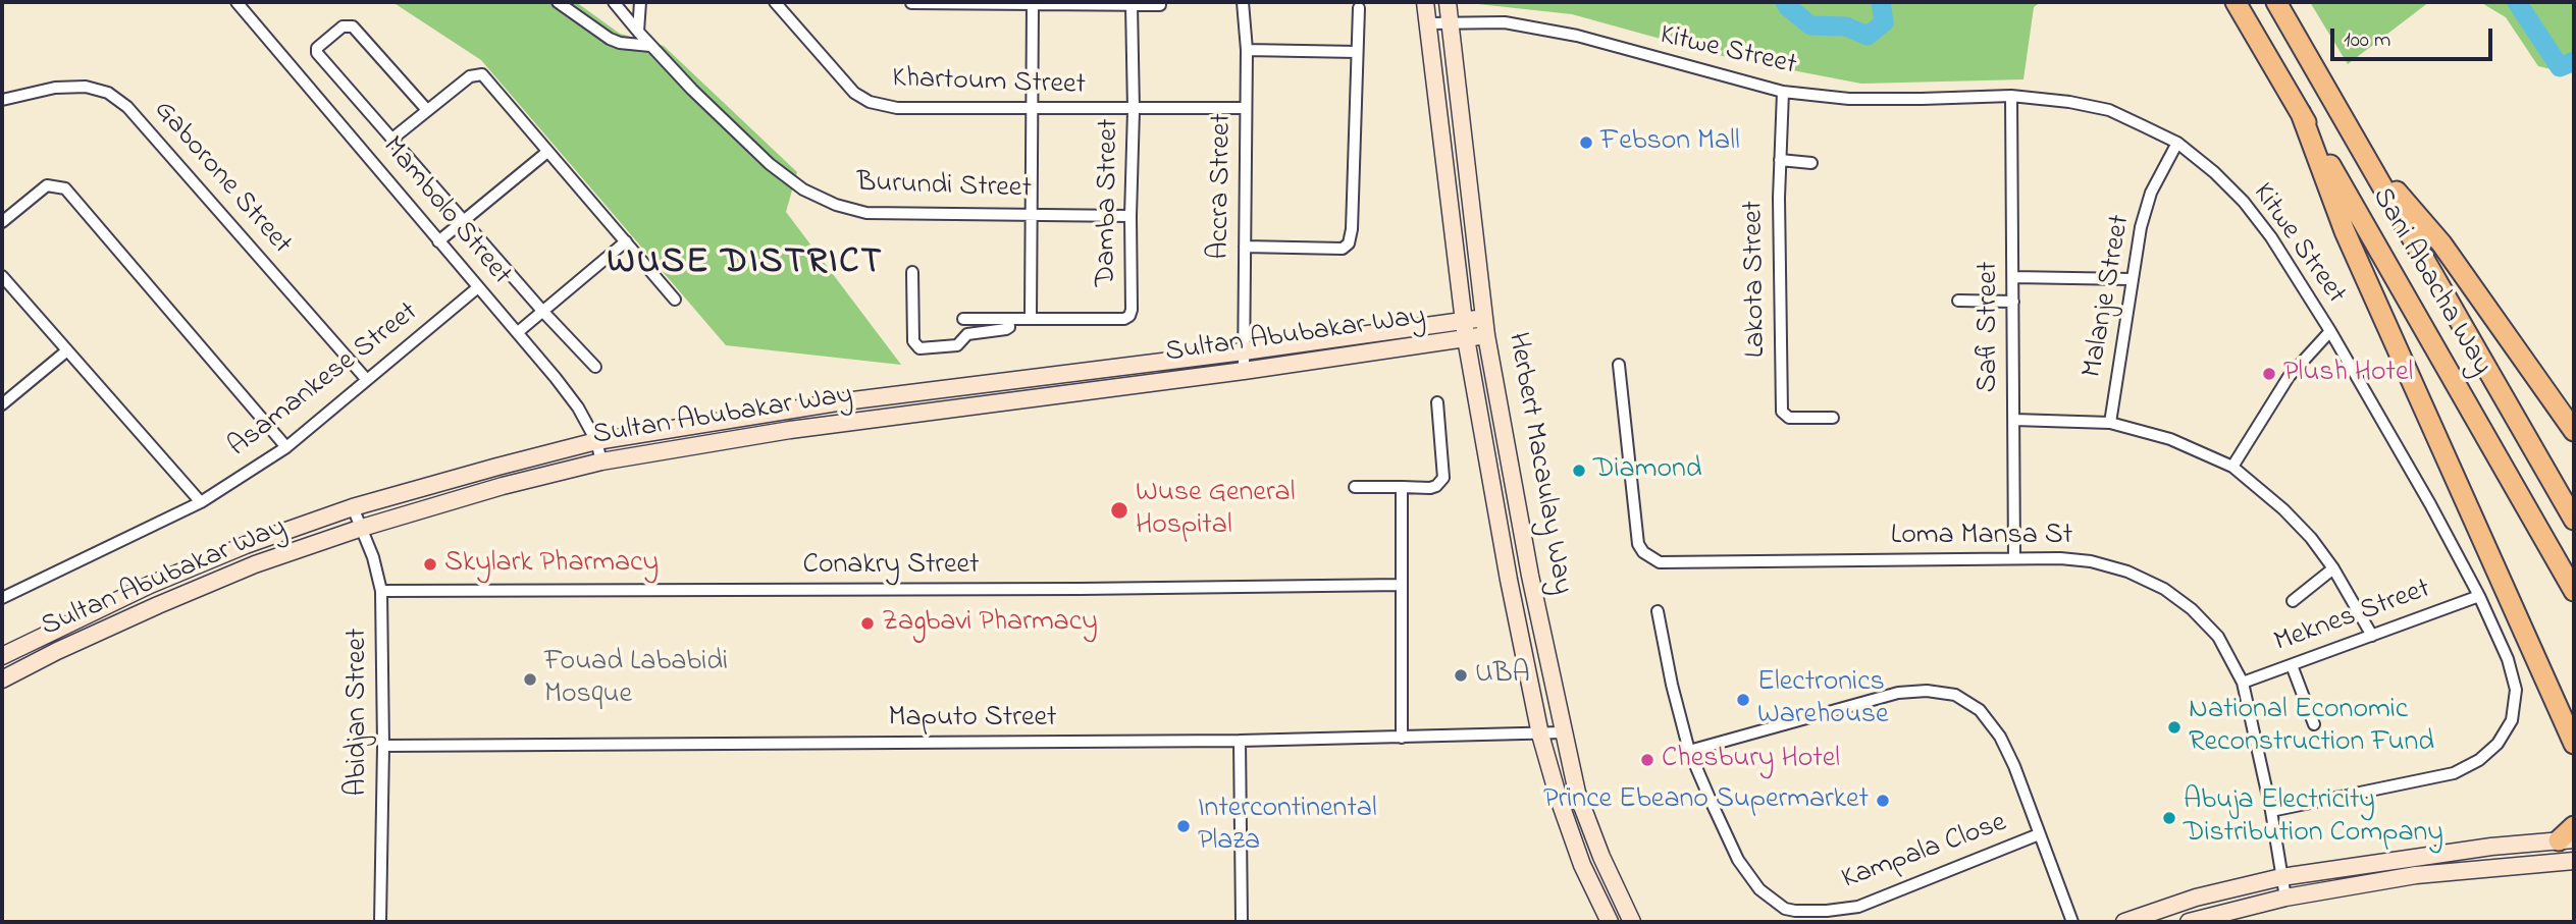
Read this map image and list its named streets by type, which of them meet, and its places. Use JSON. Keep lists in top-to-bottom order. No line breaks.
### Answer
{"streets":{"highway":["Sani Abacha Way"],"main road":["Sultan Abubakar Way","Herbert Macaulay Way"],"street":["Kitwe Street","Khartoum Street","Gaborone Street","Accra Street","Burundi Street","Damba Street","Mambolo Street","Lakota Street","Malanje Street","Safi Street","Asamankese Street","Loma Mansa St","Conakry Street","Meknes Street","Abidjan Street","Maputo Street","Kampala Close"]},"crossings":[["Kitwe Street","Lakota Street"],["Kitwe Street","Malanje Street"],["Kitwe Street","Safi Street"],["Kitwe Street","Herbert Macaulay Way"],["Kitwe Street","Loma Mansa St"],["Kitwe Street","Meknes Street"],["Khartoum Street","Accra Street"],["Khartoum Street","Damba Street"],["Gaborone Street","Asamankese Street"],["Accra Street","Sultan Abubakar Way"],["Burundi Street","Damba Street"],["Mambolo Street","Sultan Abubakar Way"],["Mambolo Street","Asamankese Street"],["Safi Street","Loma Mansa St"],["Sultan Abubakar Way","Herbert Macaulay Way"],["Sultan Abubakar Way","Abidjan Street"],["Herbert Macaulay Way","Maputo Street"],["Loma Mansa St","Meknes Street"],["Conakry Street","Abidjan Street"],["Abidjan Street","Maputo Street"]],"districts":["WUSE DISTRICT"],"places":["Febson Mall","Plush Hotel","Diamond","Wuse General Hospital","Skylark Pharmacy","Zagbavi Pharmacy","UBA","Fouad Lababidi Mosque","Electronics Warehouse","National Economic Reconstruction Fund","Chesbury Hotel","Prince Ebeano Supermarket","Abuja Electricity Distribution Company","Intercontinental Plaza"],"scale_bar":"100 m"}
